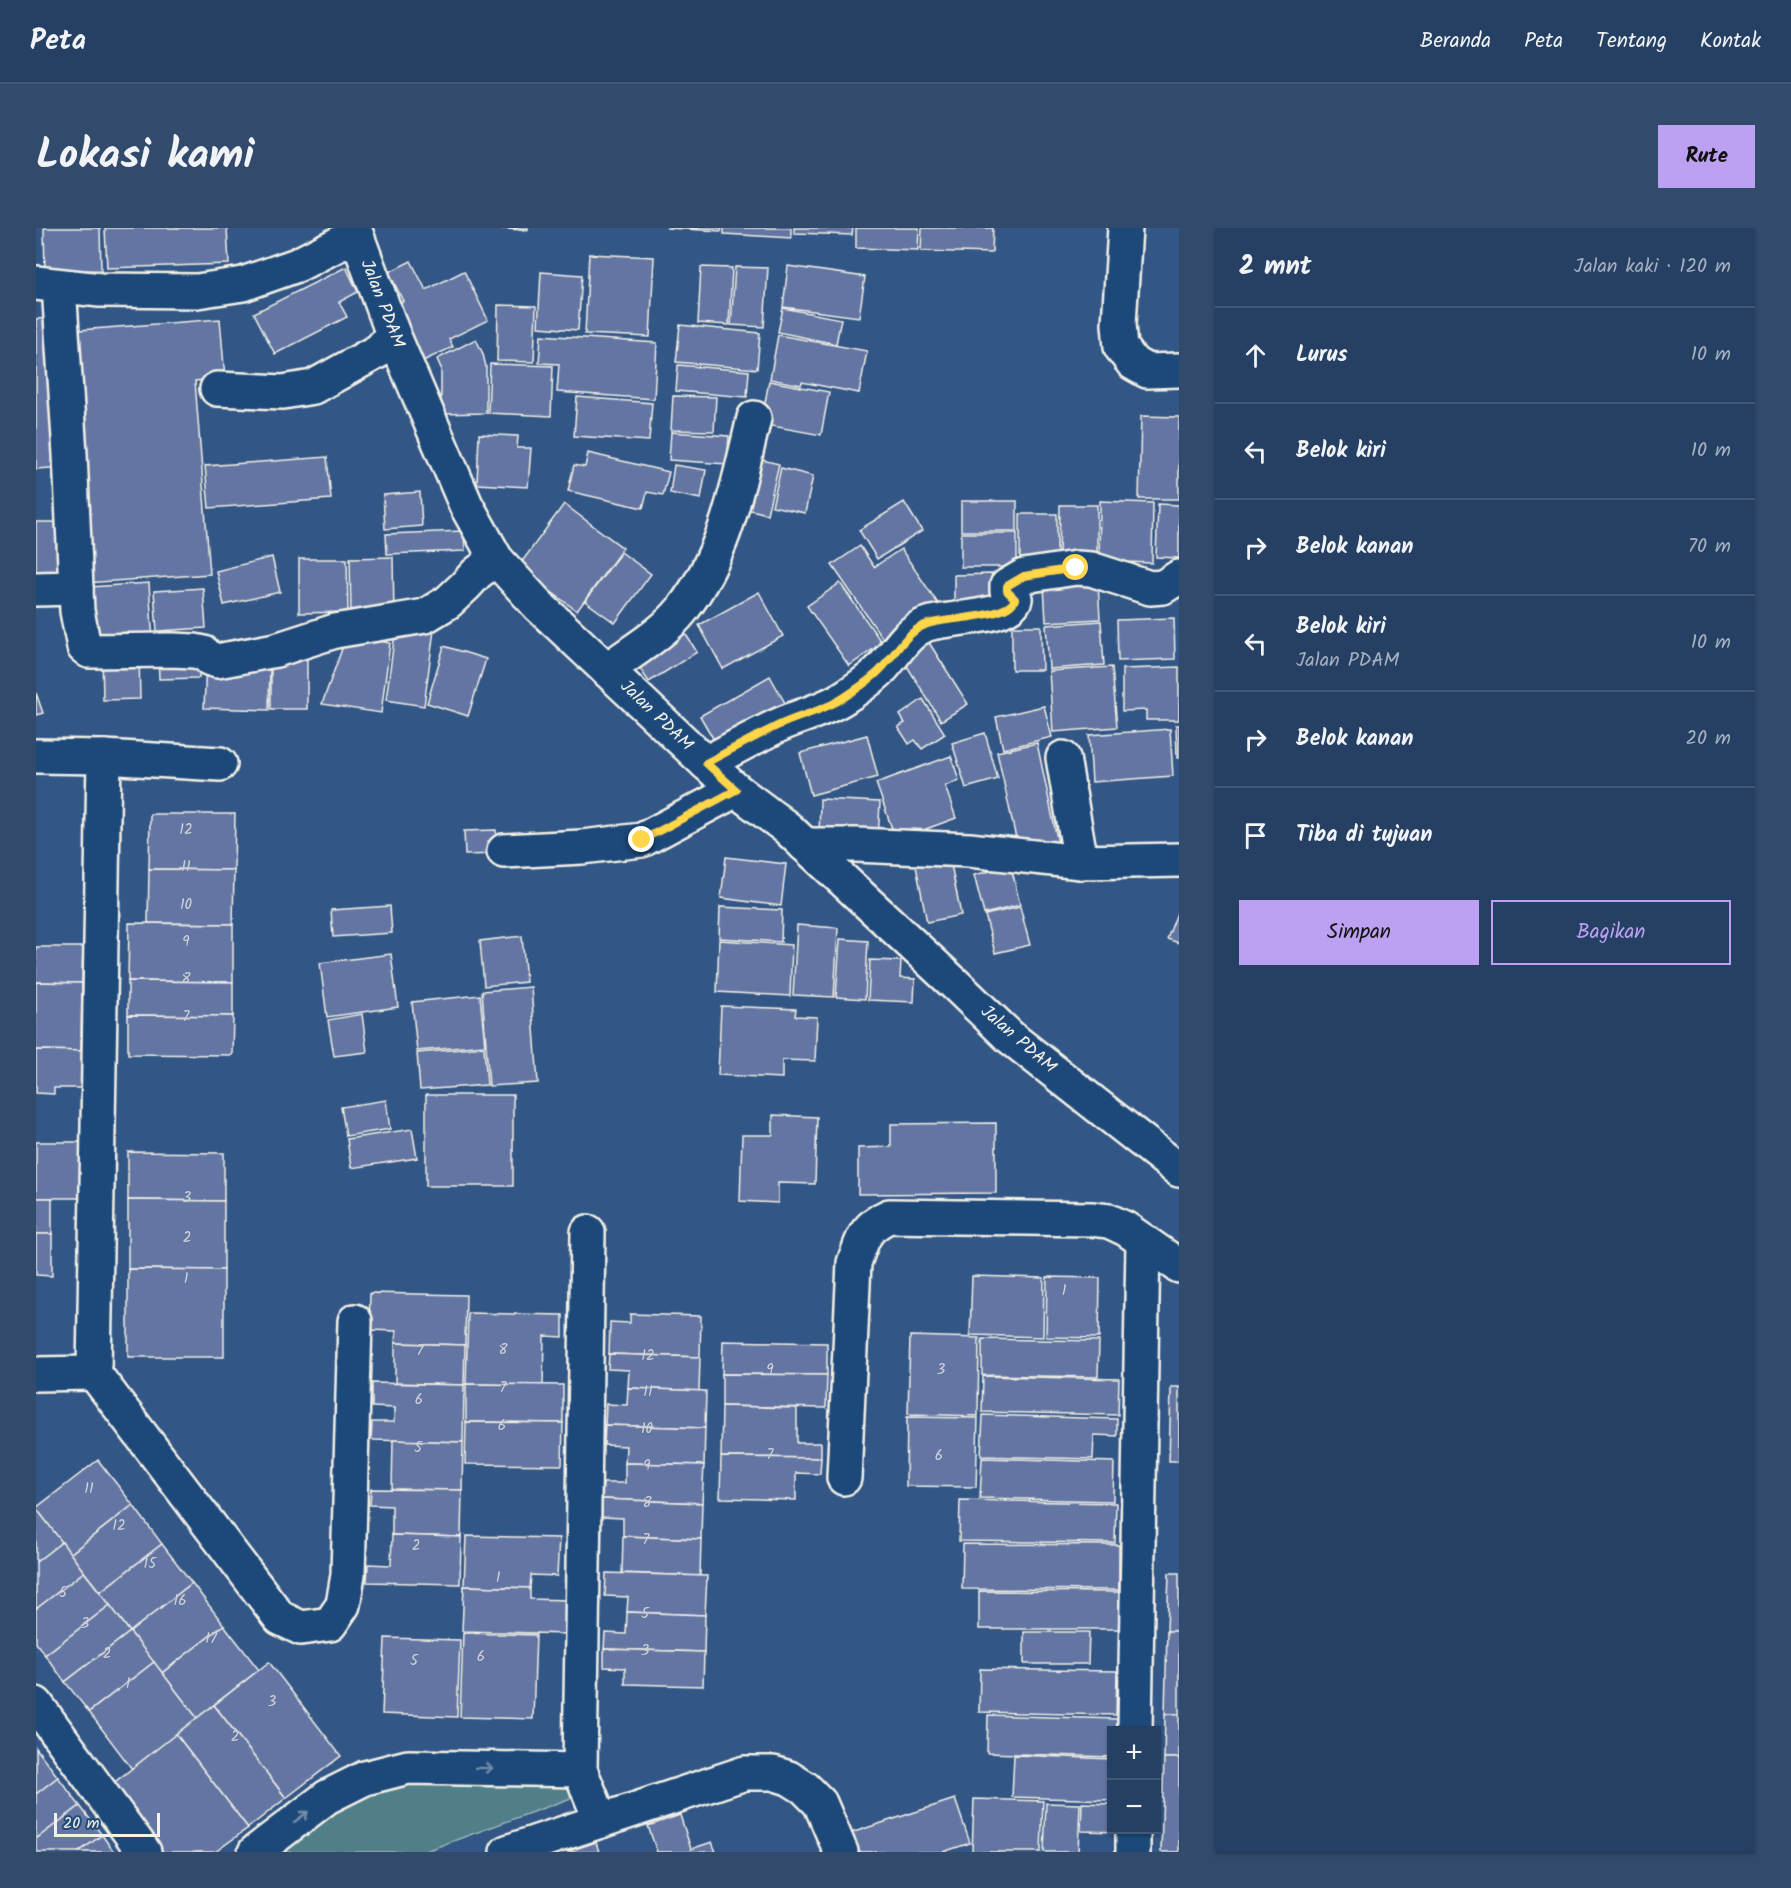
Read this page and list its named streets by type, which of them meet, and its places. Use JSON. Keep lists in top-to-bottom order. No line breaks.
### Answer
{"streets":{"street":["Jalan PDAM"]},"house_numbers":["12","11","10","9","8","7","3","2","1","1","8","7","12","9","3","7","11","6","6","10","5","7","6","9","11","8","12","7","2","15","1","5","16","5","3","17","3","2","6","5","1","3","2"],"scale_bar":"20 m","page":{"header":"Peta","nav":["Beranda","Peta","Tentang","Kontak"],"title":"Lokasi kami","buttons":["Rute",["Simpan","Bagikan"]],"heading":["2 mnt","Jalan kaki · 120 m"],"list":[["Lurus","10 m"],["Belok kiri","10 m"],["Belok kanan","70 m"],["Belok kiri","Jalan PDAM","10 m"],["Belok kanan","20 m"],"Tiba di tujuan"],"map_buttons":["+","−"],"scale":"20 m"}}
